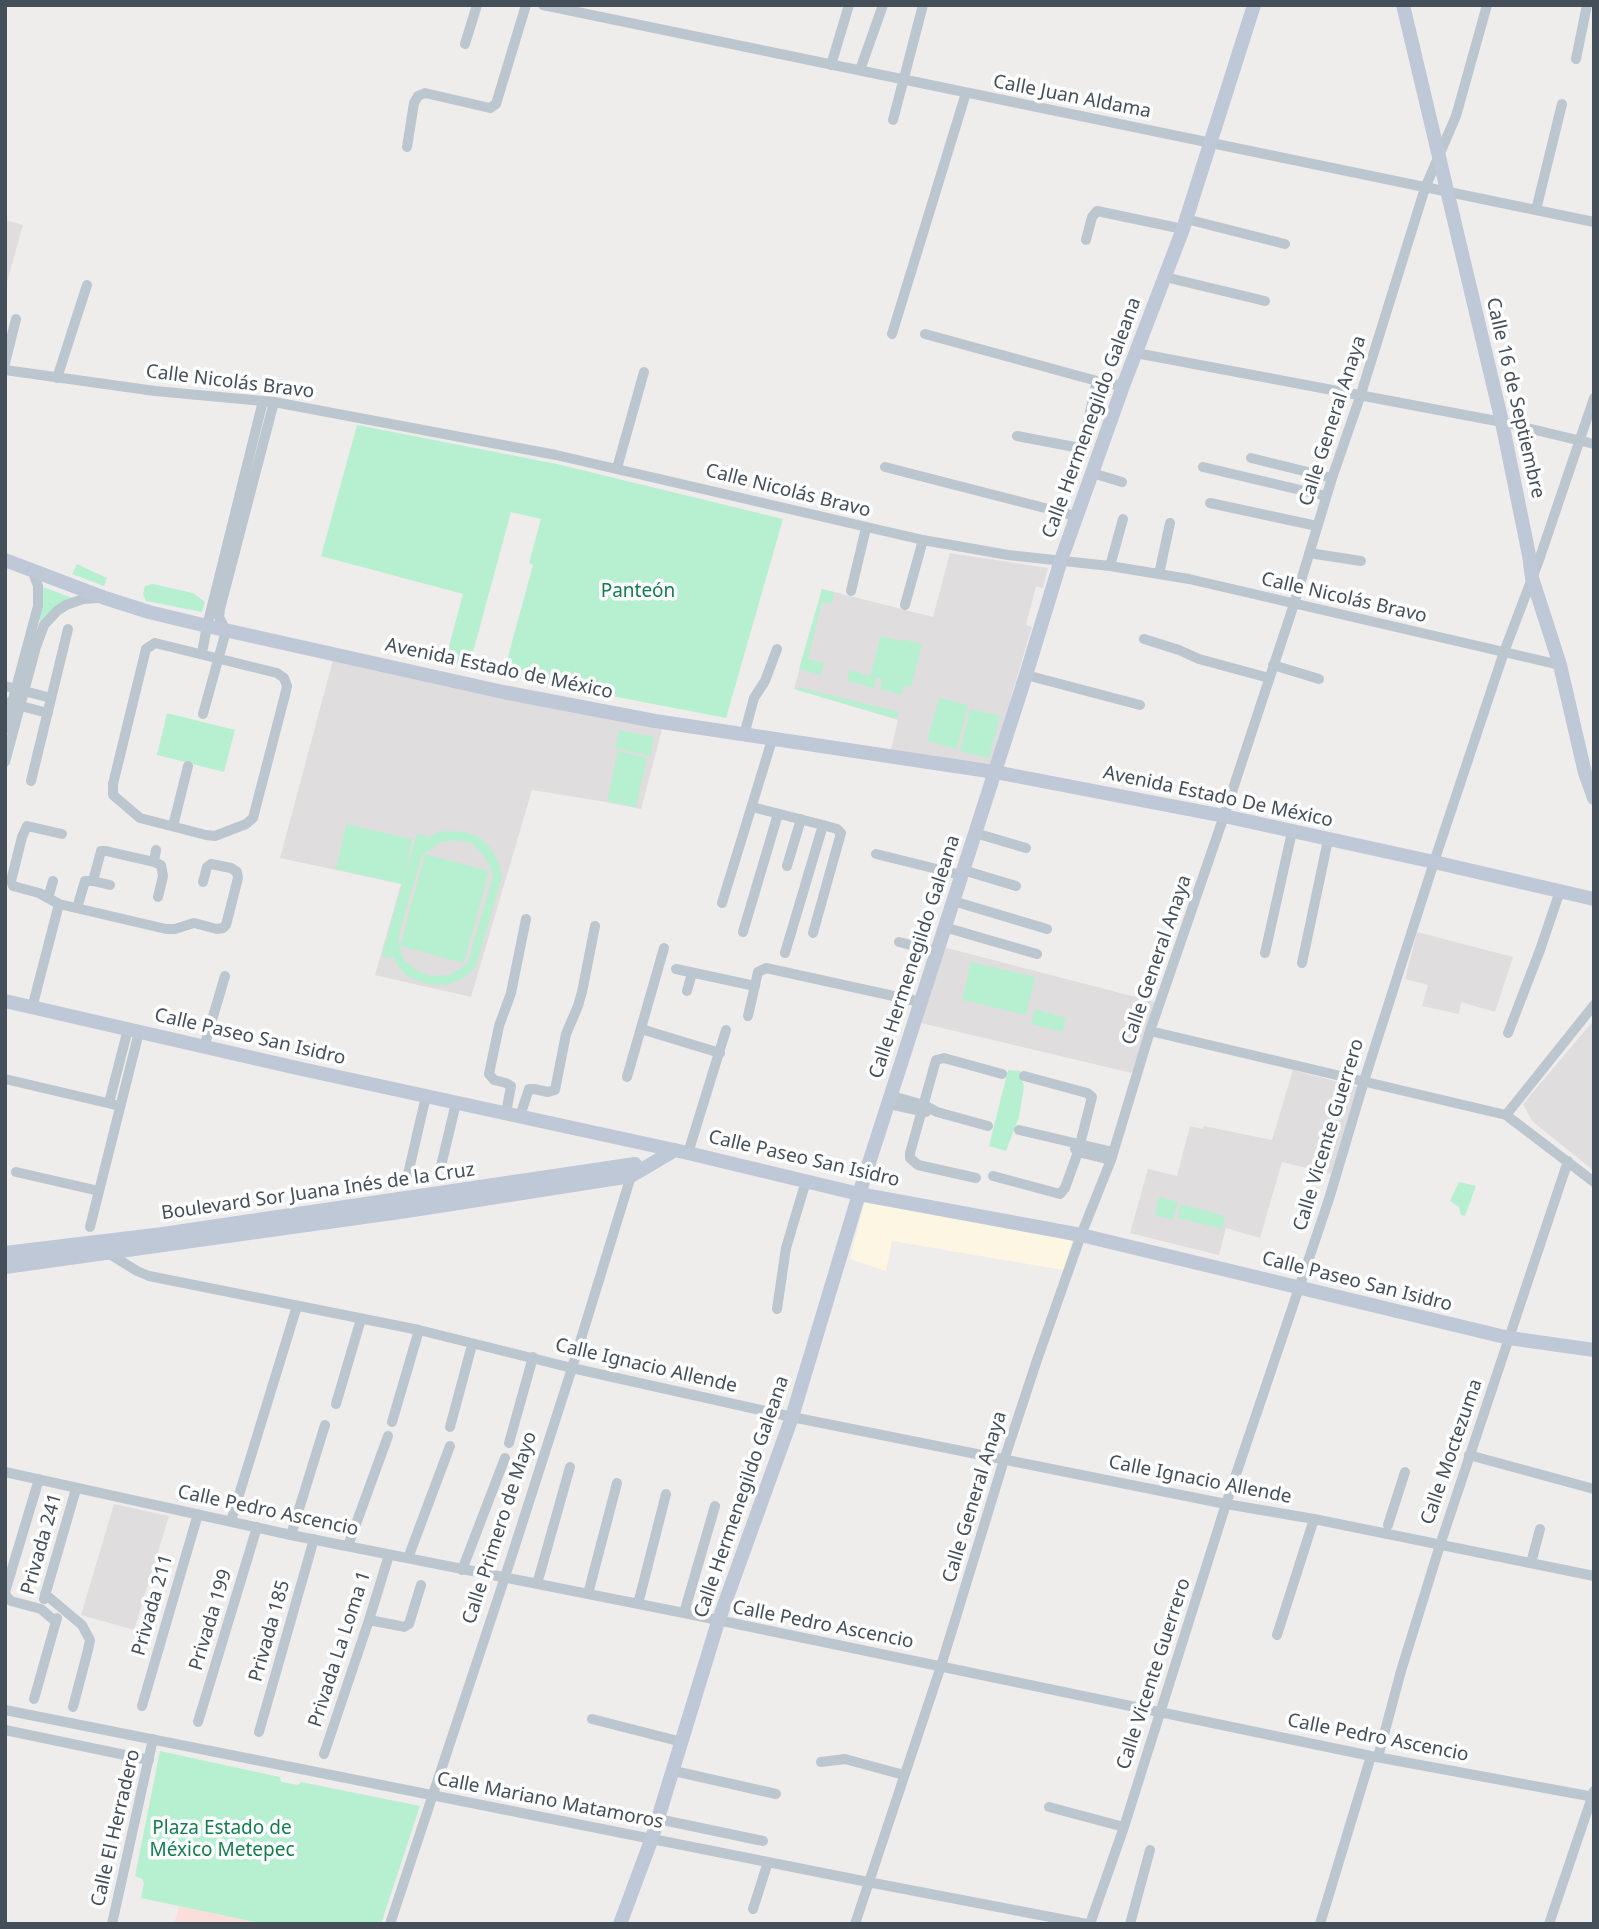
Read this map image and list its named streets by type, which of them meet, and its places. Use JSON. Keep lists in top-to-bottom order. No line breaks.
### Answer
{"streets":{"main road":["Calle 16 de Septiembre","Calle Hermenegildo Galeana","Avenida Estado de México","Avenida Estado De México","Calle Paseo San Isidro","Boulevard Sor Juana Inés de la Cruz","Calle Primero de Mayo"],"street":["Calle Juan Aldama","Calle Nicolás Bravo","Calle General Anaya","Calle Vicente Guerrero","Calle Ignacio Allende","Calle Moctezuma","Calle Pedro Ascencio","Privada 241","Privada 211","Privada 199","Privada 185","Privada La Loma 1","Calle Mariano Matamoros","Calle El Herradero"]},"crossings":[["Calle Juan Aldama","Calle 16 de Septiembre"],["Calle Juan Aldama","Calle Hermenegildo Galeana"],["Calle Juan Aldama","Calle General Anaya"],["Calle Nicolás Bravo","Calle 16 de Septiembre"],["Calle Nicolás Bravo","Calle Hermenegildo Galeana"],["Calle Nicolás Bravo","Calle General Anaya"],["Calle Nicolás Bravo","Calle Vicente Guerrero"],["Calle 16 de Septiembre","Calle General Anaya"],["Calle 16 de Septiembre","Calle Vicente Guerrero"],["Calle Hermenegildo Galeana","Avenida Estado de México"],["Calle Hermenegildo Galeana","Avenida Estado De México"],["Calle Hermenegildo Galeana","Calle Paseo San Isidro"],["Calle Hermenegildo Galeana","Calle Ignacio Allende"],["Calle Hermenegildo Galeana","Calle Pedro Ascencio"],["Calle Hermenegildo Galeana","Calle Mariano Matamoros"],["Calle General Anaya","Avenida Estado De México"],["Calle General Anaya","Calle Paseo San Isidro"],["Calle General Anaya","Calle Ignacio Allende"],["Calle General Anaya","Calle Pedro Ascencio"],["Calle General Anaya","Calle Mariano Matamoros"],["Avenida Estado de México","Avenida Estado De México"],["Avenida Estado De México","Calle Vicente Guerrero"],["Calle Paseo San Isidro","Calle Vicente Guerrero"],["Calle Paseo San Isidro","Calle Moctezuma"],["Calle Paseo San Isidro","Calle Primero de Mayo"],["Calle Vicente Guerrero","Calle Ignacio Allende"],["Calle Vicente Guerrero","Calle Pedro Ascencio"],["Calle Vicente Guerrero","Calle Mariano Matamoros"],["Boulevard Sor Juana Inés de la Cruz","Calle Ignacio Allende"],["Boulevard Sor Juana Inés de la Cruz","Calle Primero de Mayo"],["Calle Ignacio Allende","Calle Moctezuma"],["Calle Ignacio Allende","Calle Primero de Mayo"],["Calle Moctezuma","Calle Pedro Ascencio"],["Calle Pedro Ascencio","Calle Primero de Mayo"],["Calle Pedro Ascencio","Privada 241"],["Calle Pedro Ascencio","Privada 211"],["Calle Pedro Ascencio","Privada 199"],["Calle Pedro Ascencio","Privada 185"],["Calle Pedro Ascencio","Privada La Loma 1"],["Calle Primero de Mayo","Calle Mariano Matamoros"],["Calle Mariano Matamoros","Calle El Herradero"]],"parks":["Panteón","Plaza Estado de México Metepec"]}
